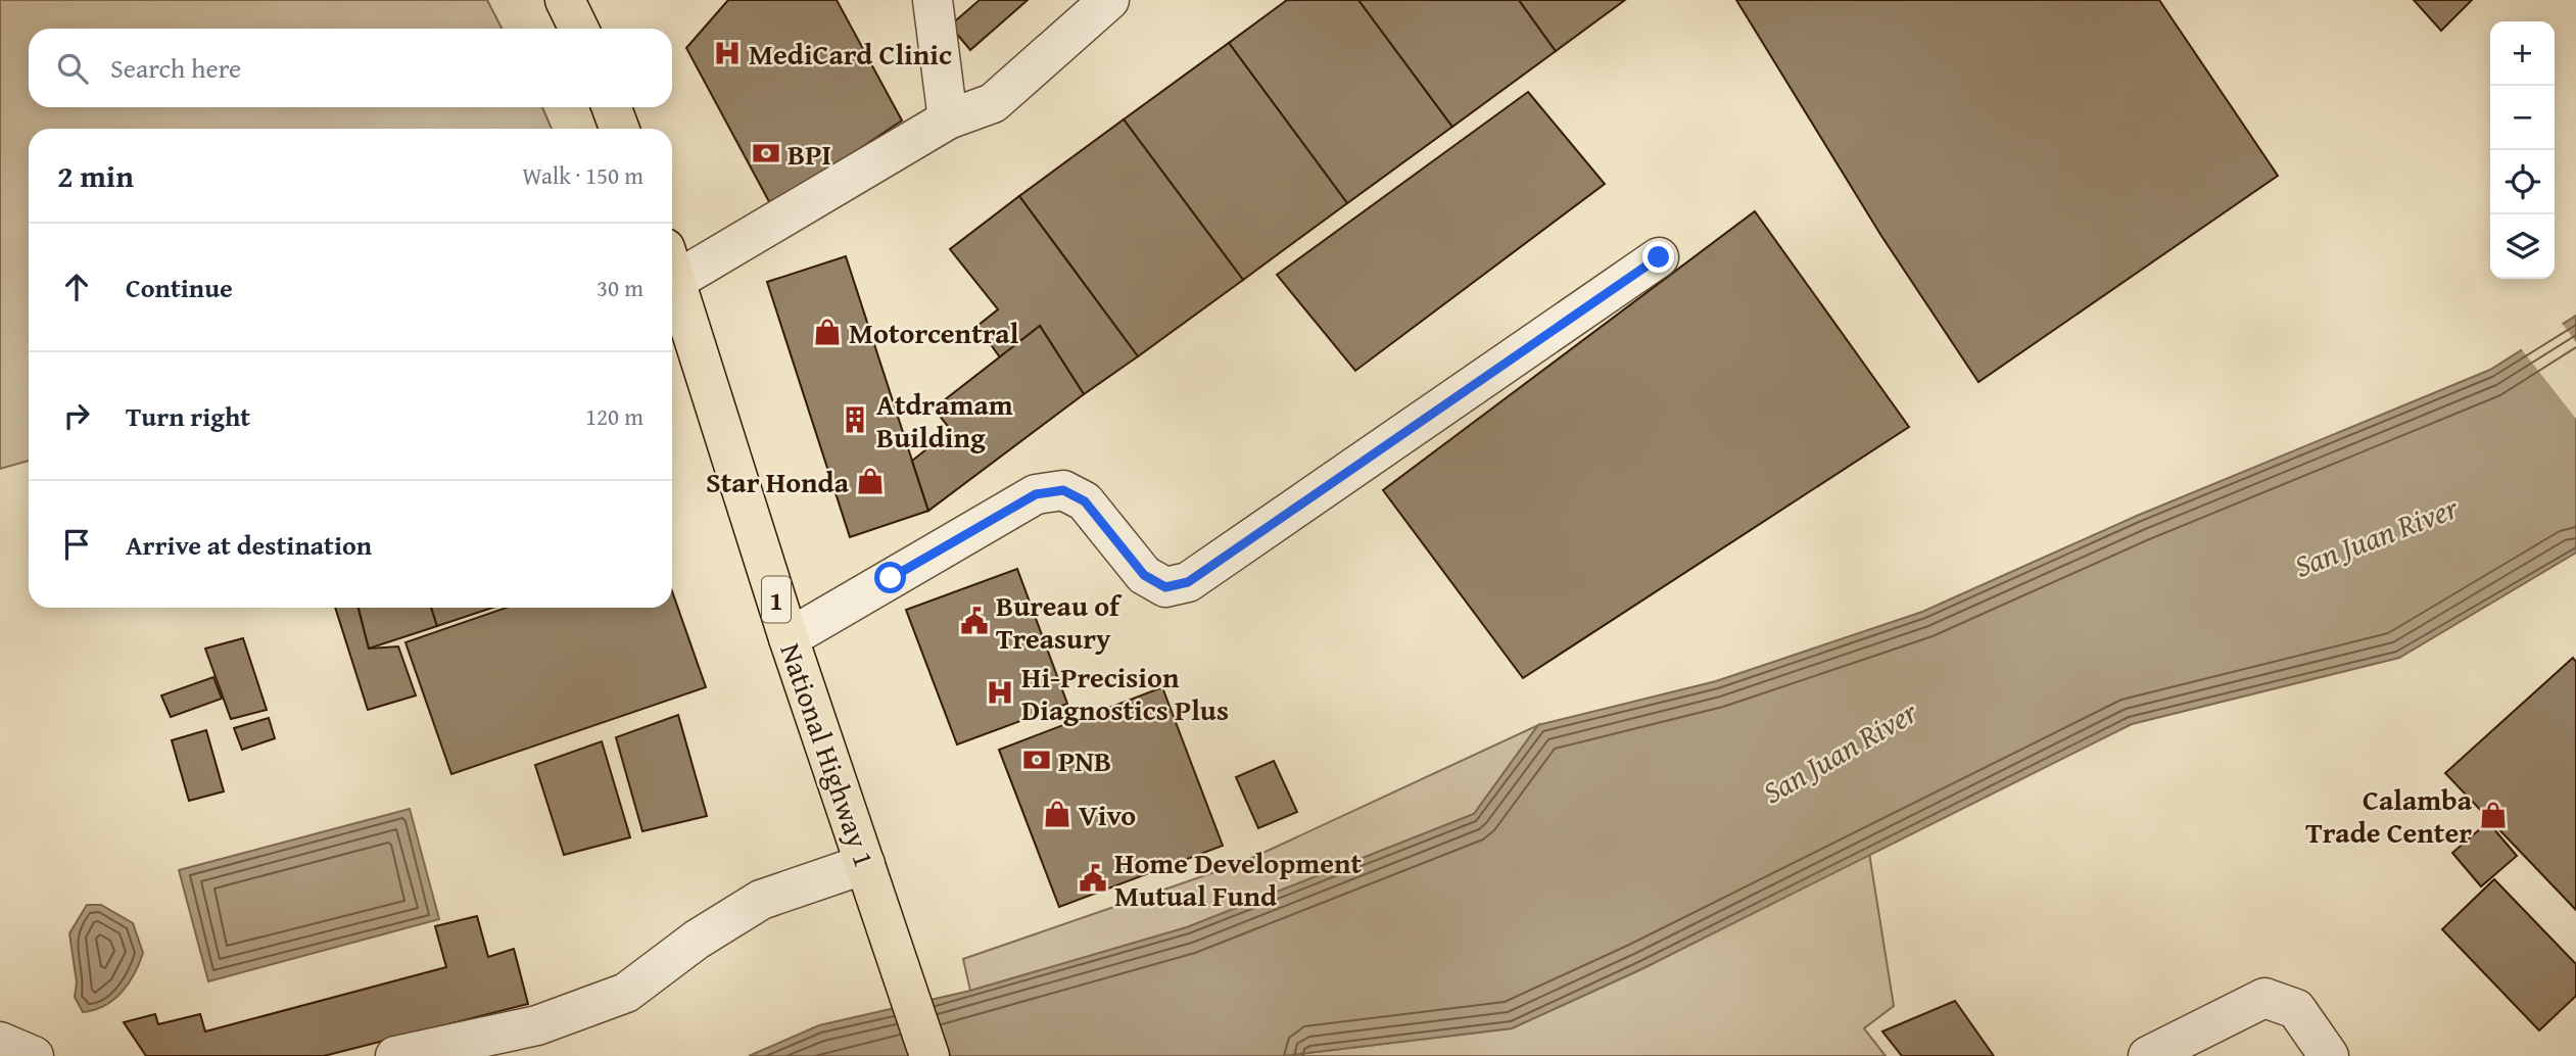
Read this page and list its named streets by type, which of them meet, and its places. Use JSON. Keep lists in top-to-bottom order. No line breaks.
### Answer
{"streets":{"highway":["1","National Highway 1"]},"water":["San Juan River"],"places":{"hospital":["MediCard Clinic","Hi-Precision Diagnostics Plus"],"bank":["BPI","PNB"],"shop":["Motorcentral","Star Honda","Vivo","Calamba Trade Center"],"building":["Atdramam Building"],"public building":["Bureau of Treasury","Home Development Mutual Fund"]},"page":{"map_buttons":["+","−"],"search":"Search here","heading":["2 min","Walk · 150 m"],"list":[["Continue","30 m"],["Turn right","120 m"],"Arrive at destination"]}}
